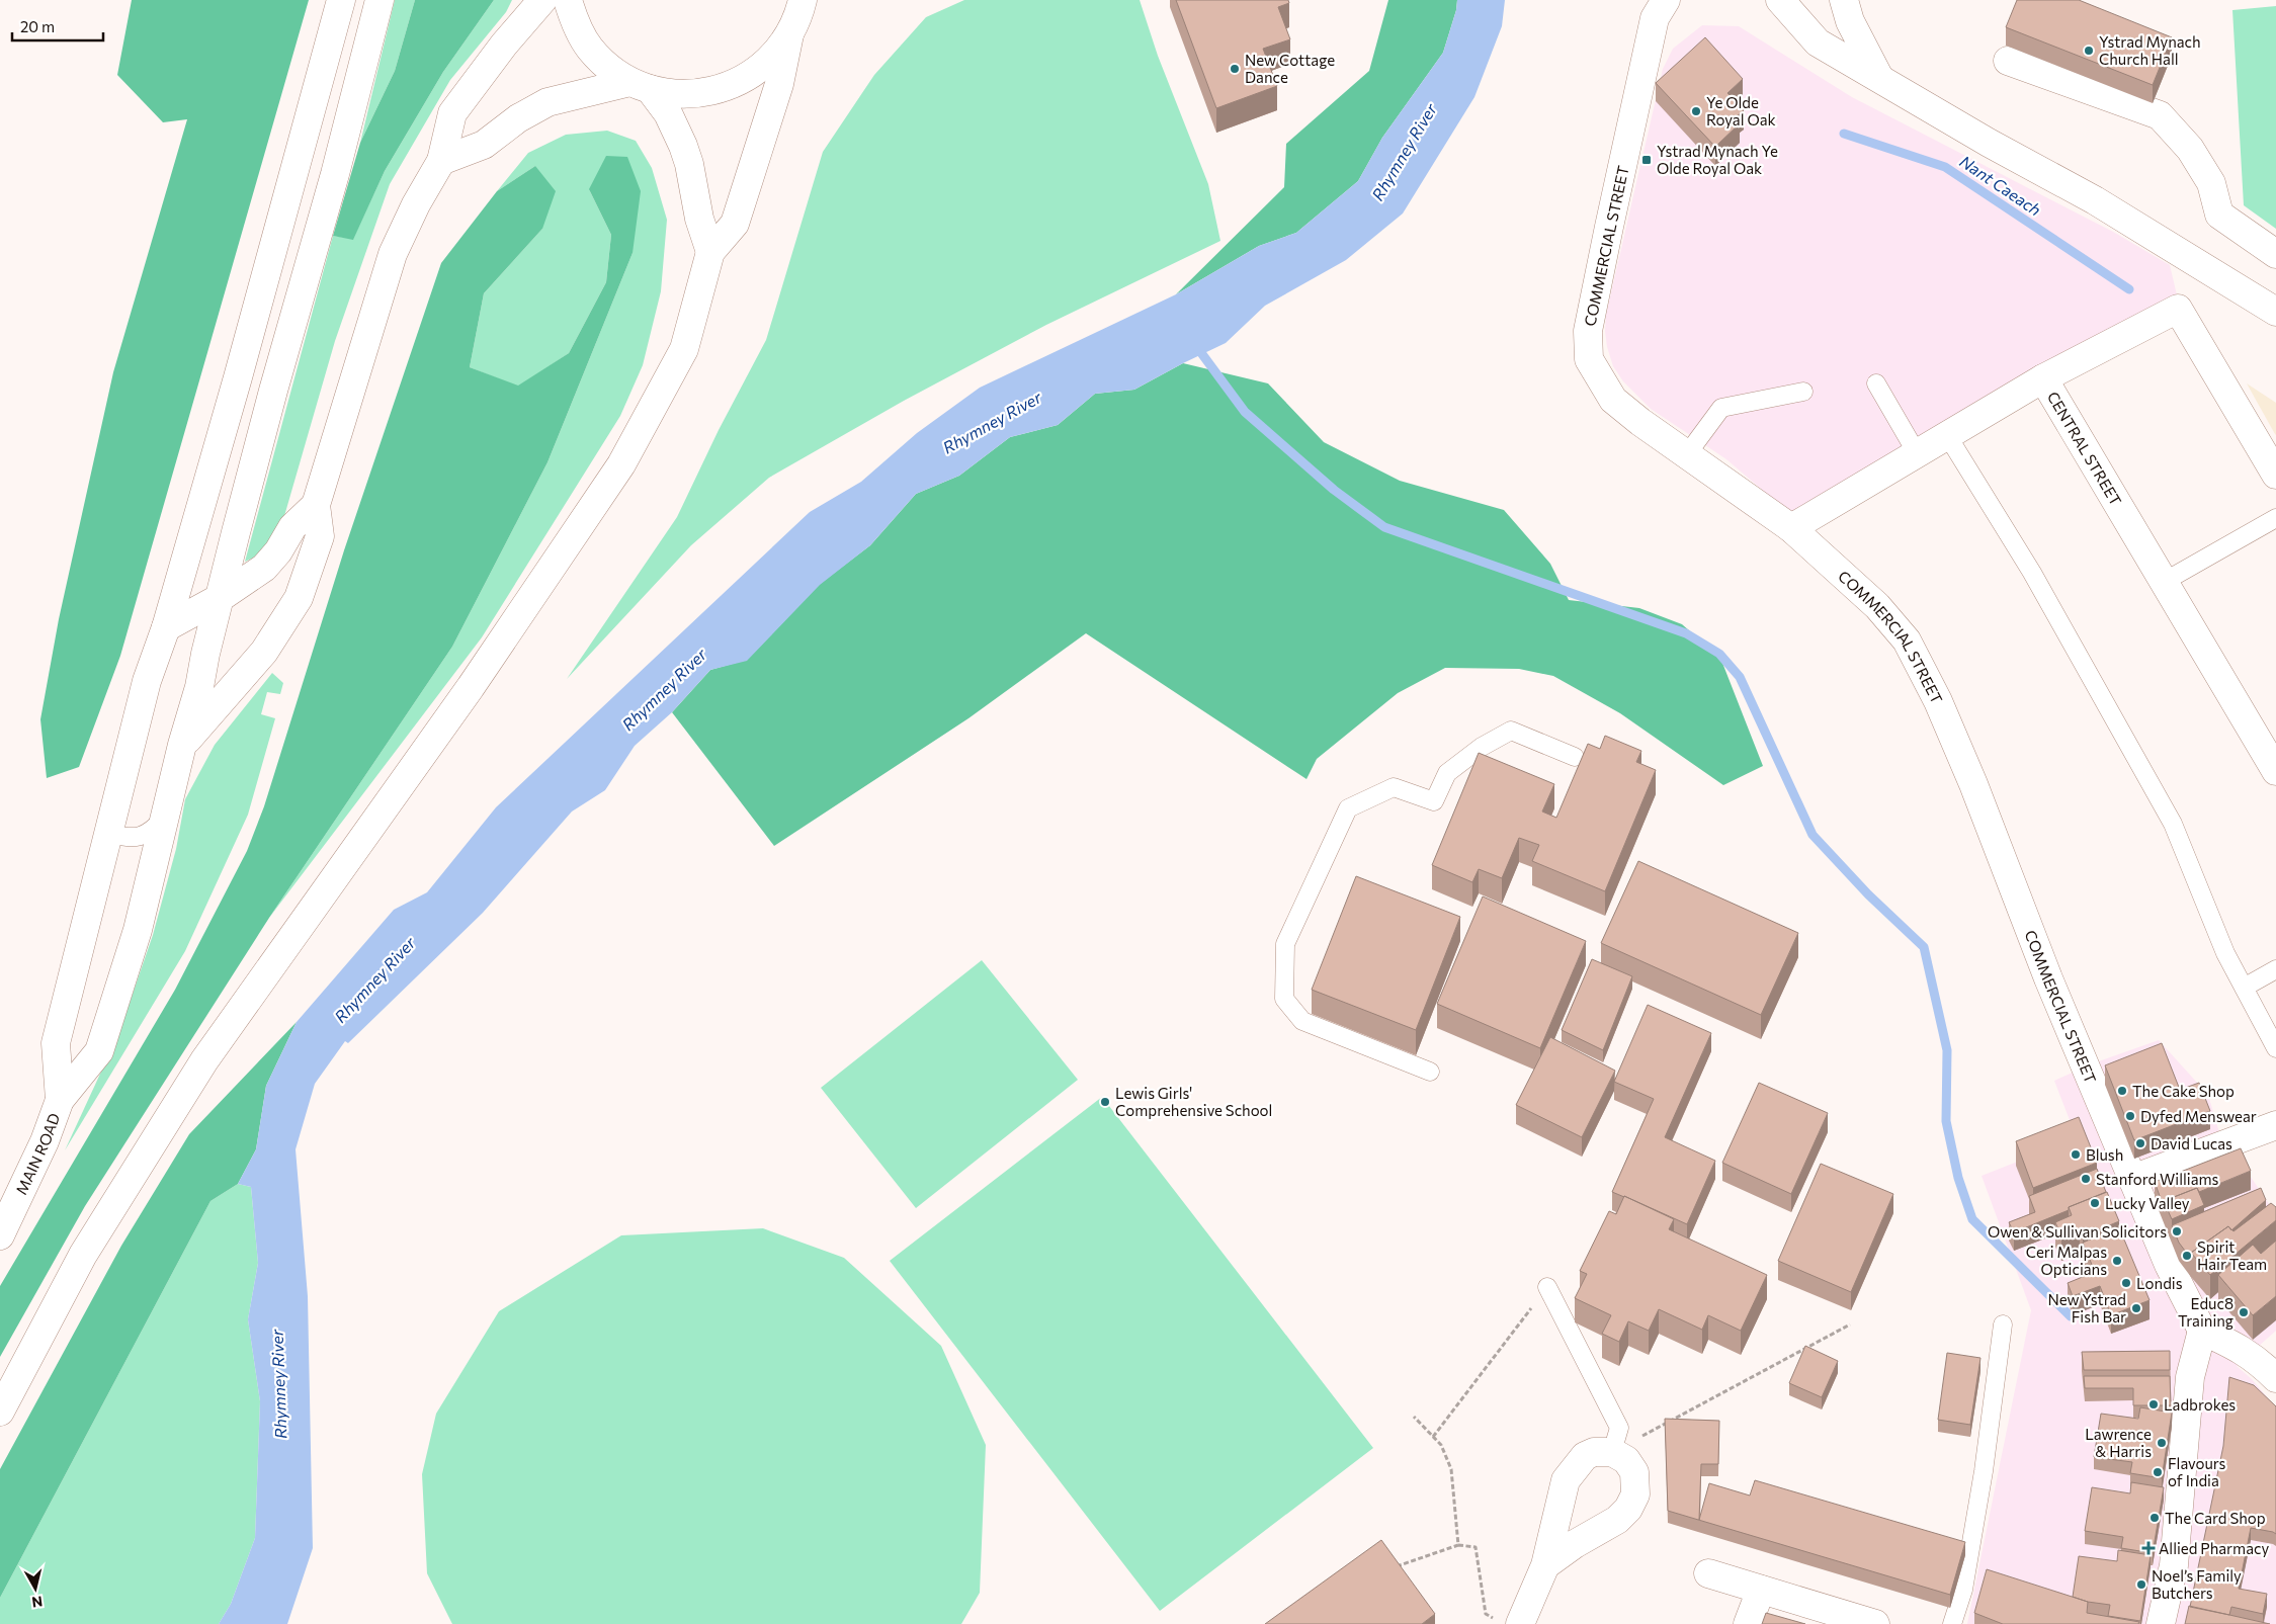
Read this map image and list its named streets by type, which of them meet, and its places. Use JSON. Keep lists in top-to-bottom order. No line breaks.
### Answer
{"streets":{"main road":["COMMERCIAL STREET","CENTRAL STREET","MAIN ROAD"]},"crossings":[["COMMERCIAL STREET","CENTRAL STREET"]],"water":["Rhymney River","Nant Caeach"],"places":{"other":["Ystrad Mynach Church Hall","New Cottage Dance","Ye Olde Royal Oak","The Cake Shop","Lewis Girls' Comprehensive School","Dyfed Menswear","David Lucas","Blush","Stanford Williams","Lucky Valley","Owen & Sullivan Solicitors","Spirit Hair Team","Ceri Malpas Opticians","Londis","New Ystrad Fish Bar","Educ8 Training","Ladbrokes","Lawrence & Harris","Flavours of India","The Card Shop","Noel’s Family Butchers"],"transit":["Ystrad Mynach Ye Olde Royal Oak"],"health":["Allied Pharmacy"]},"scale_bar":"20 m","north":"bottom"}
